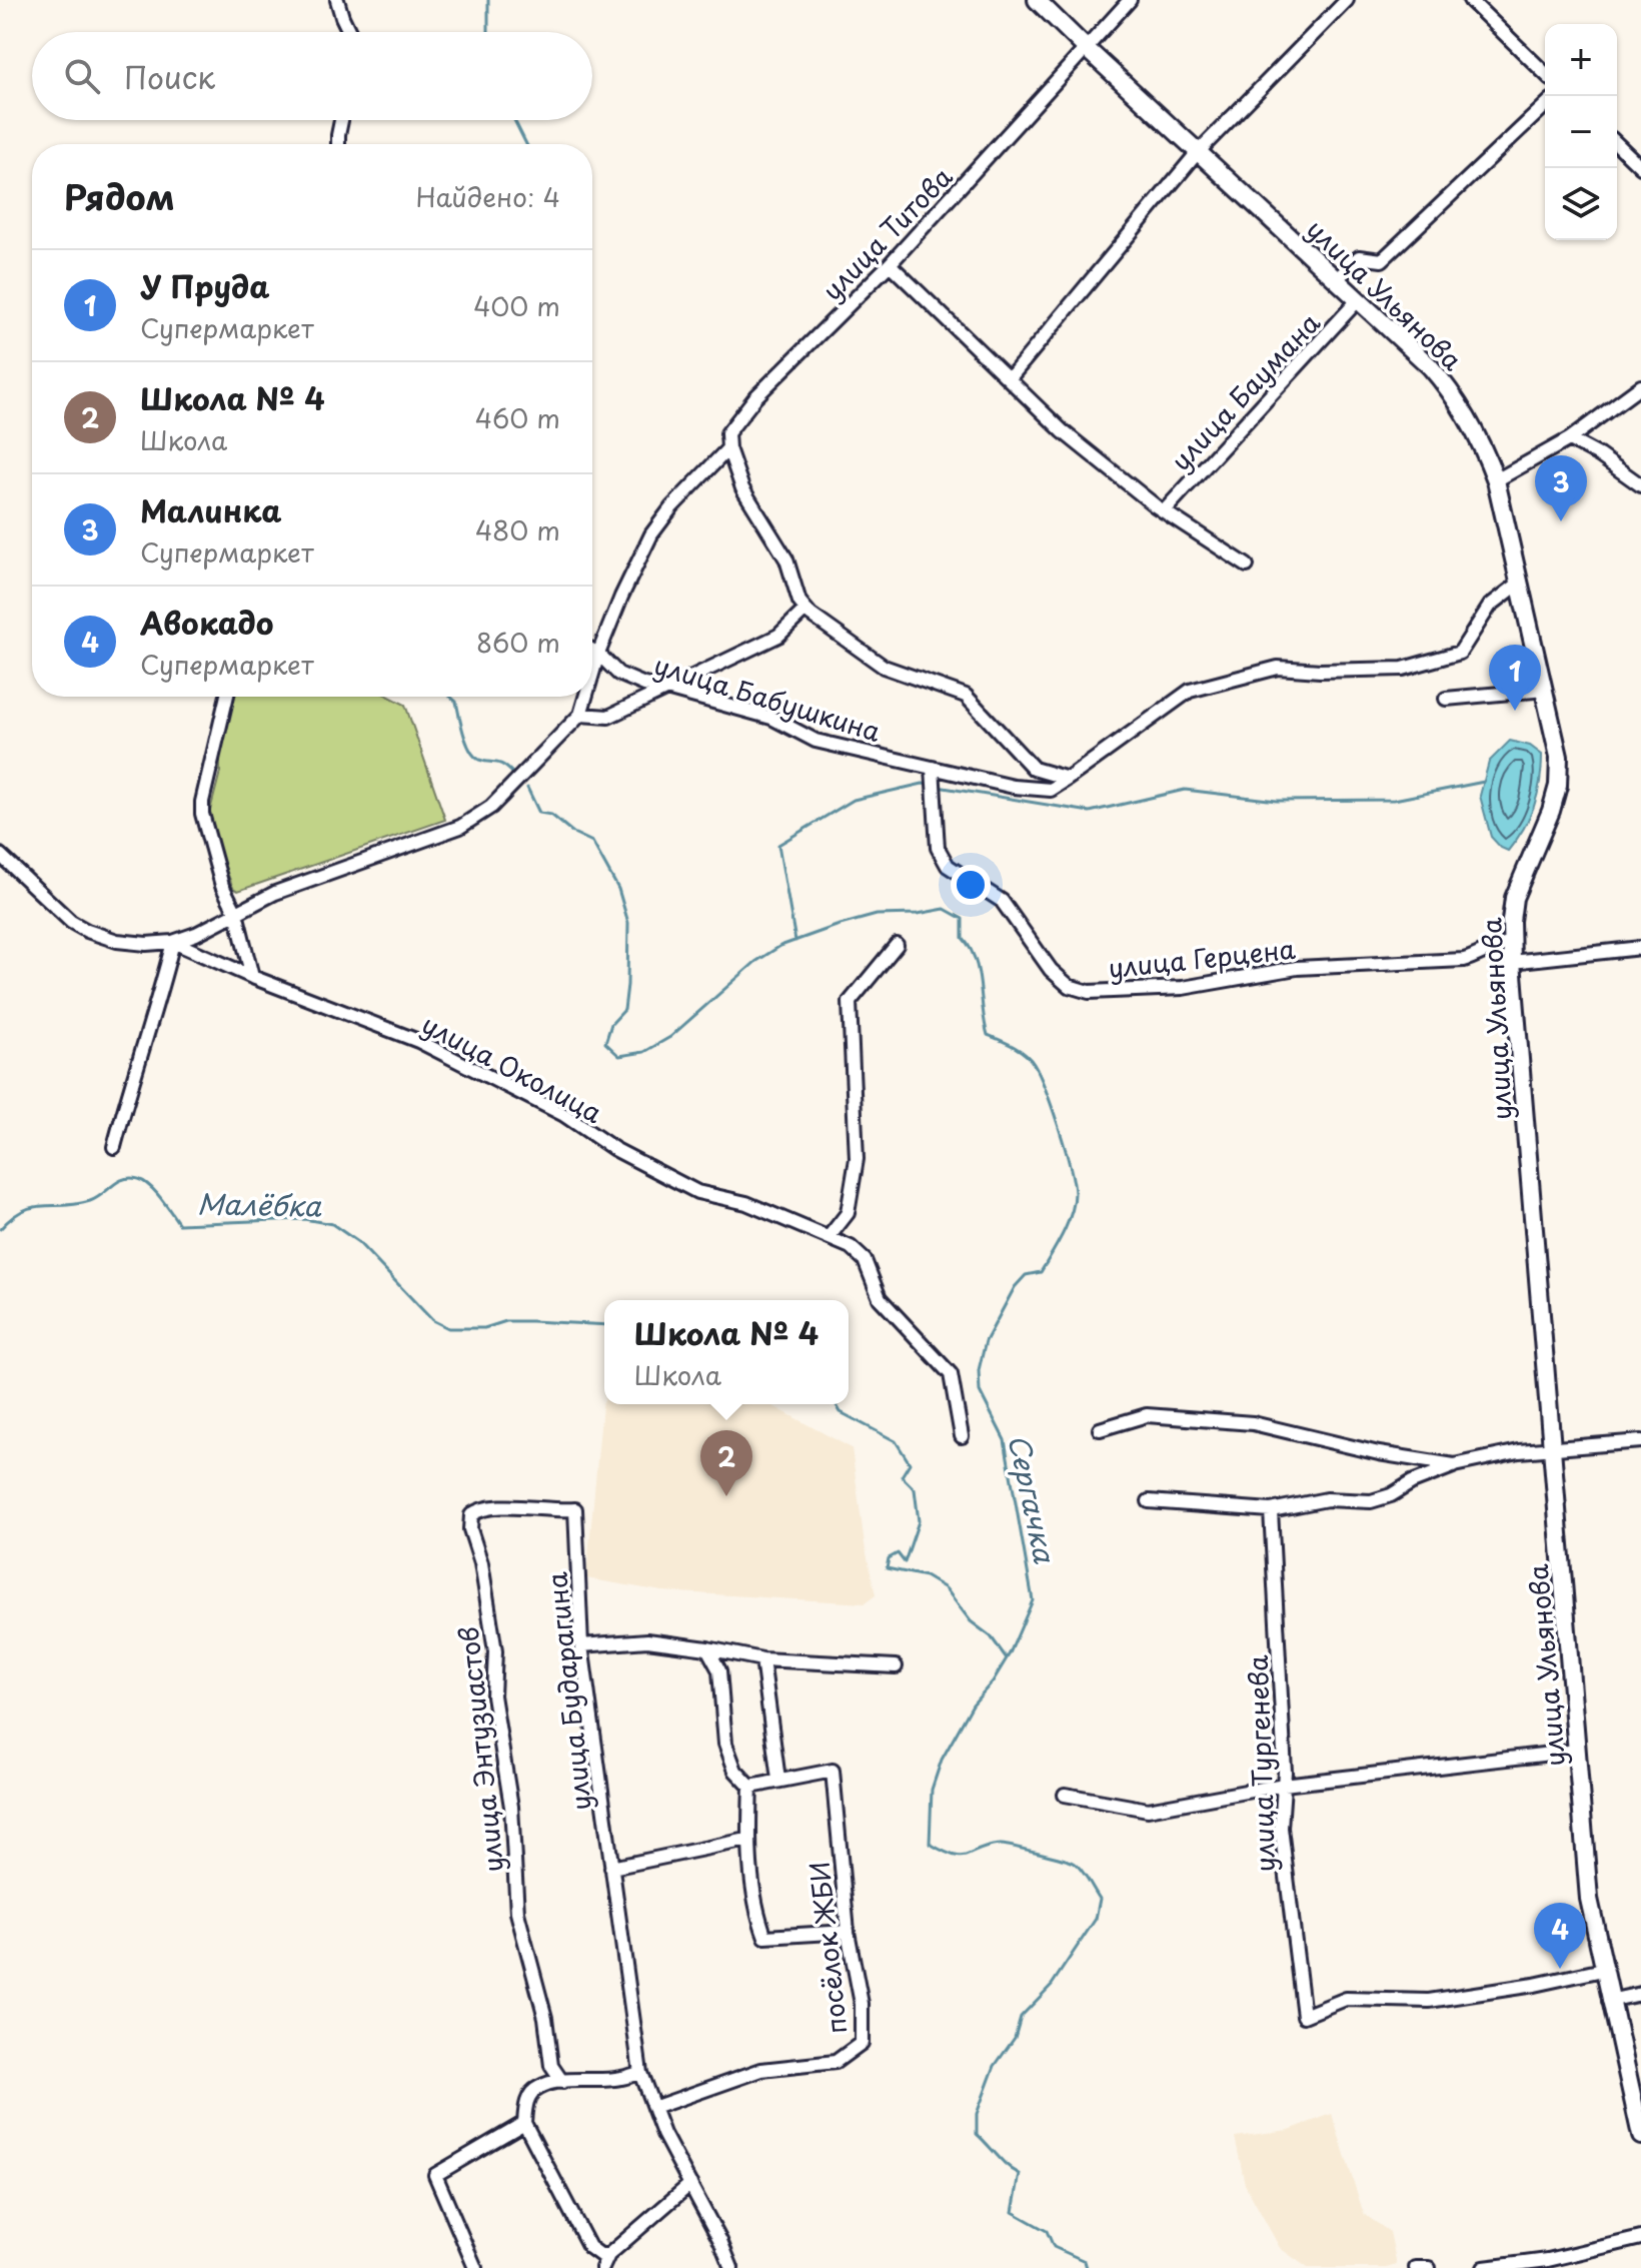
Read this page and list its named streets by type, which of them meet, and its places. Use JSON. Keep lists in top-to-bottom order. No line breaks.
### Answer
{"streets":{"main road":["улица Ульянова"],"street":["улица Титова","улица Баумана","улица Бабушкина","улица Герцена","улица Околица","улица Бударагина","улица Энтузиастов","улица Тургенева","посёлок ЖБИ"]},"crossings":[["улица Титова","улица Ульянова"],["улица Ульянова","улица Баумана"],["улица Ульянова","улица Герцена"],["улица Ульянова","улица Тургенева"],["улица Бабушкина","улица Герцена"],["улица Бударагина","улица Энтузиастов"],["улица Бударагина","посёлок ЖБИ"]],"water":["Малёбка","Сергачка"],"page":{"map_buttons":["+","−"],"search":"Поиск","heading":["Рядом","Найдено: 4"],"list":[{"mark":"1","name":"У Пруда","note":"Супермаркет","value":"400 m"},{"mark":"2","name":"Школа № 4","note":"Школа","value":"460 m"},{"mark":"3","name":"Малинка","note":"Супермаркет","value":"480 m"},{"mark":"4","name":"Авокадо","note":"Супермаркет","value":"860 m"}],"pins":["3","1","2","4"],"popup":["Школа № 4","Школа"]}}
